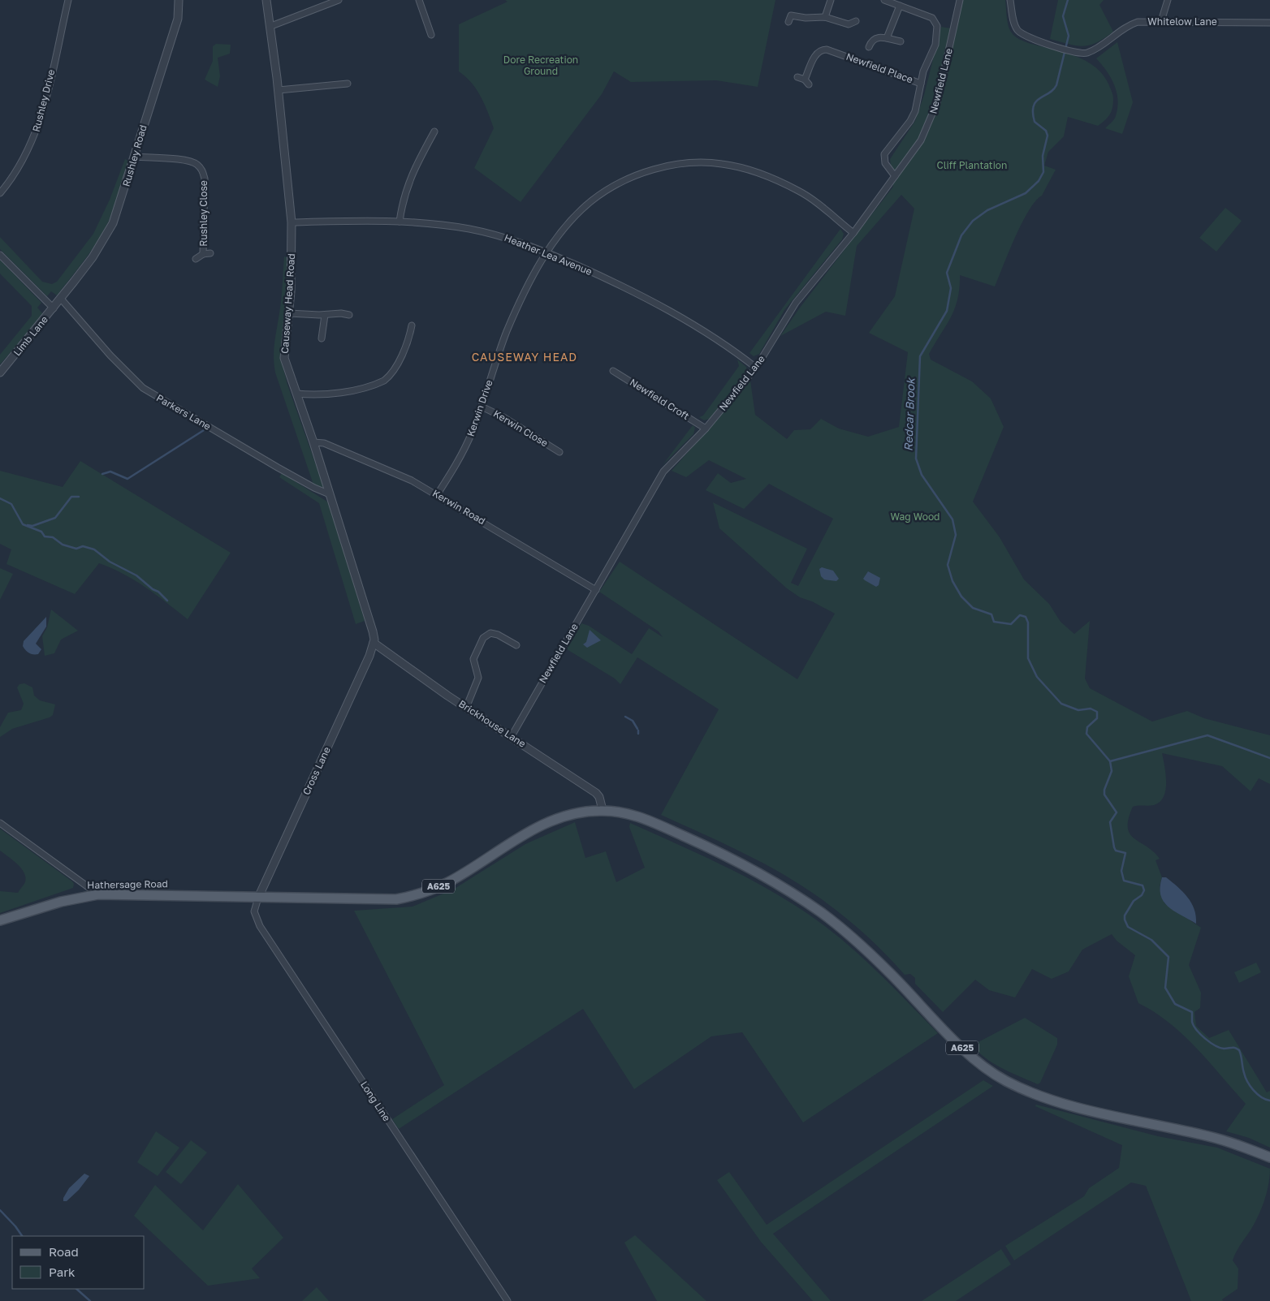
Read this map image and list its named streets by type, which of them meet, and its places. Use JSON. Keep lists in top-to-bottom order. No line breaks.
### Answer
{"streets":{"main road":["Hathersage Road","A625"],"street":["Whitelow Lane","Newfield Place","Newfield Lane","Rushley Drive","Rushley Road","Rushley Close","Heather Lea Avenue","Causeway Head Road","Limb Lane","Newfield Croft","Kerwin Drive","Parkers Lane","Kerwin Close","Kerwin Road","Brickhouse Lane","Cross Lane","Long Line"]},"crossings":[["Newfield Place","Newfield Lane"],["Newfield Lane","Heather Lea Avenue"],["Newfield Lane","Newfield Croft"],["Newfield Lane","Kerwin Drive"],["Newfield Lane","Kerwin Road"],["Newfield Lane","Brickhouse Lane"],["Rushley Road","Rushley Close"],["Rushley Road","Limb Lane"],["Rushley Road","Parkers Lane"],["Heather Lea Avenue","Causeway Head Road"],["Heather Lea Avenue","Kerwin Drive"],["Causeway Head Road","Parkers Lane"],["Causeway Head Road","Kerwin Road"],["Causeway Head Road","Brickhouse Lane"],["Causeway Head Road","Cross Lane"],["Limb Lane","Parkers Lane"],["Kerwin Drive","Kerwin Close"],["Kerwin Drive","Kerwin Road"],["Brickhouse Lane","Cross Lane"],["Brickhouse Lane","A625"],["Cross Lane","Hathersage Road"],["Cross Lane","A625"],["Cross Lane","Long Line"],["Hathersage Road","A625"],["Hathersage Road","Long Line"],["A625","Long Line"]],"districts":["CAUSEWAY HEAD"],"water":["Redcar Brook"],"parks":["Dore Recreation Ground","Cliff Plantation","Wag Wood"],"legend":["Road","Park"]}
